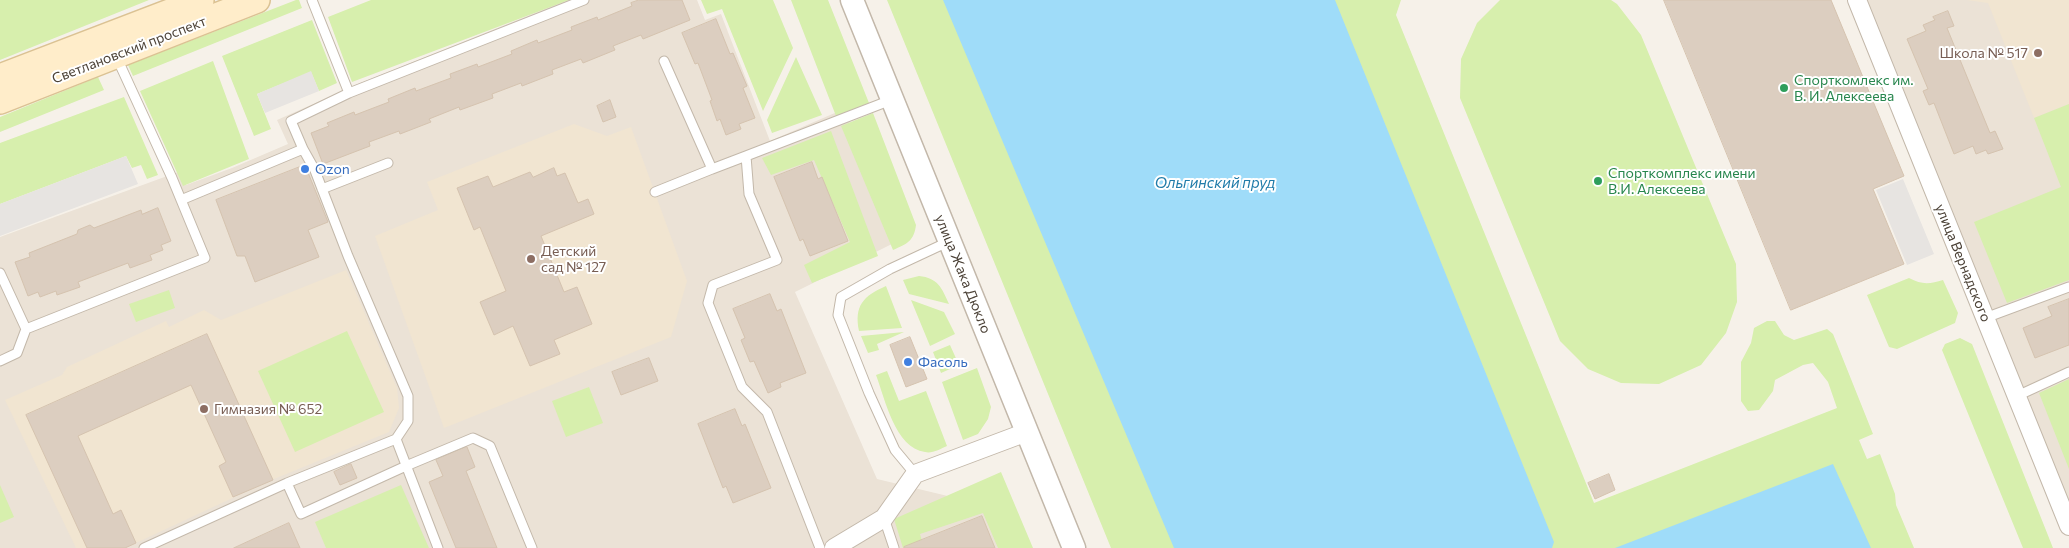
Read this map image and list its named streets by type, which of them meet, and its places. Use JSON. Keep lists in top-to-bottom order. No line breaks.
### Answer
{"streets":{"main road":["Светлановский проспект"],"street":["улица Вернадского","улица Жака Дюкло"]},"water":["Ольгинский пруд"],"places":["Школа № 517","Спорткомлекс им. В. И. Алексеева","Ozon","Спорткомплекс имени В.И. Алексеева","Детский сад № 127","Фасоль","Гимназия № 652"]}
